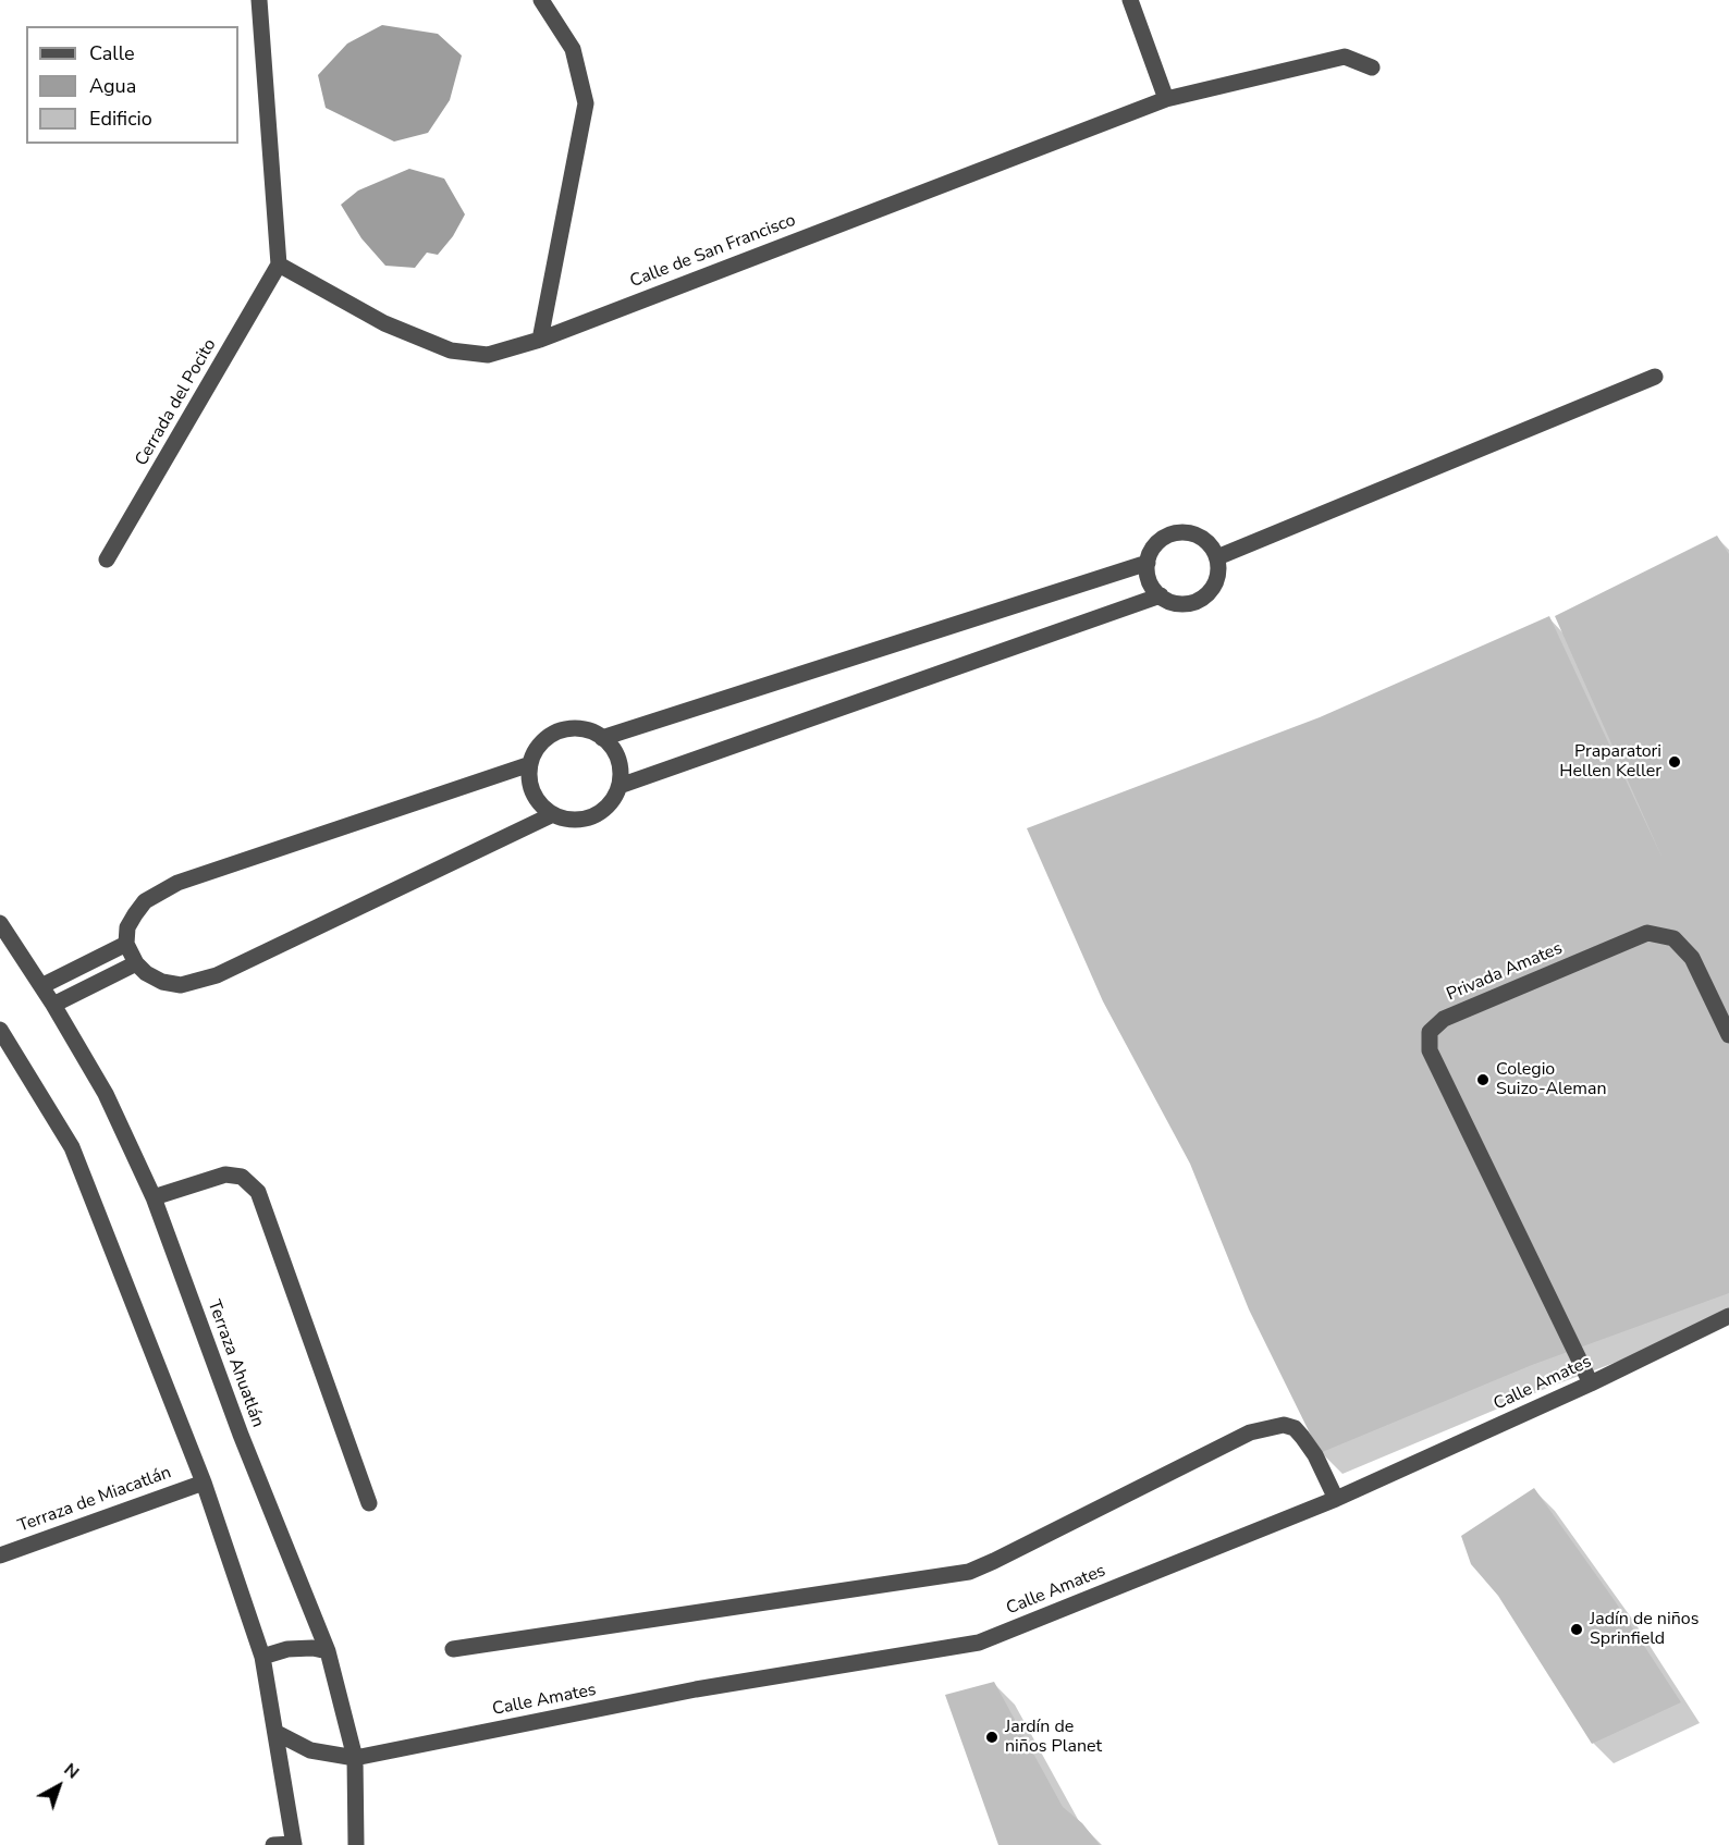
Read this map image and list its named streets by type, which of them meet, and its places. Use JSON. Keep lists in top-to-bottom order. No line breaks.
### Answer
{"streets":{"street":["Calle de San Francisco","Cerrada del Pocito","Privada Amates","Terraza Ahuatlán","Calle Amates","Terraza de Miacatlán"]},"crossings":[["Calle de San Francisco","Cerrada del Pocito"],["Privada Amates","Calle Amates"],["Terraza Ahuatlán","Calle Amates"]],"places":["Praparatori Hellen Keller","Colegio Suizo-Aleman","Jadín de niños Sprinfield","Jardín de niños Planet"],"legend":["Calle","Agua","Edificio"],"north":"top right"}
